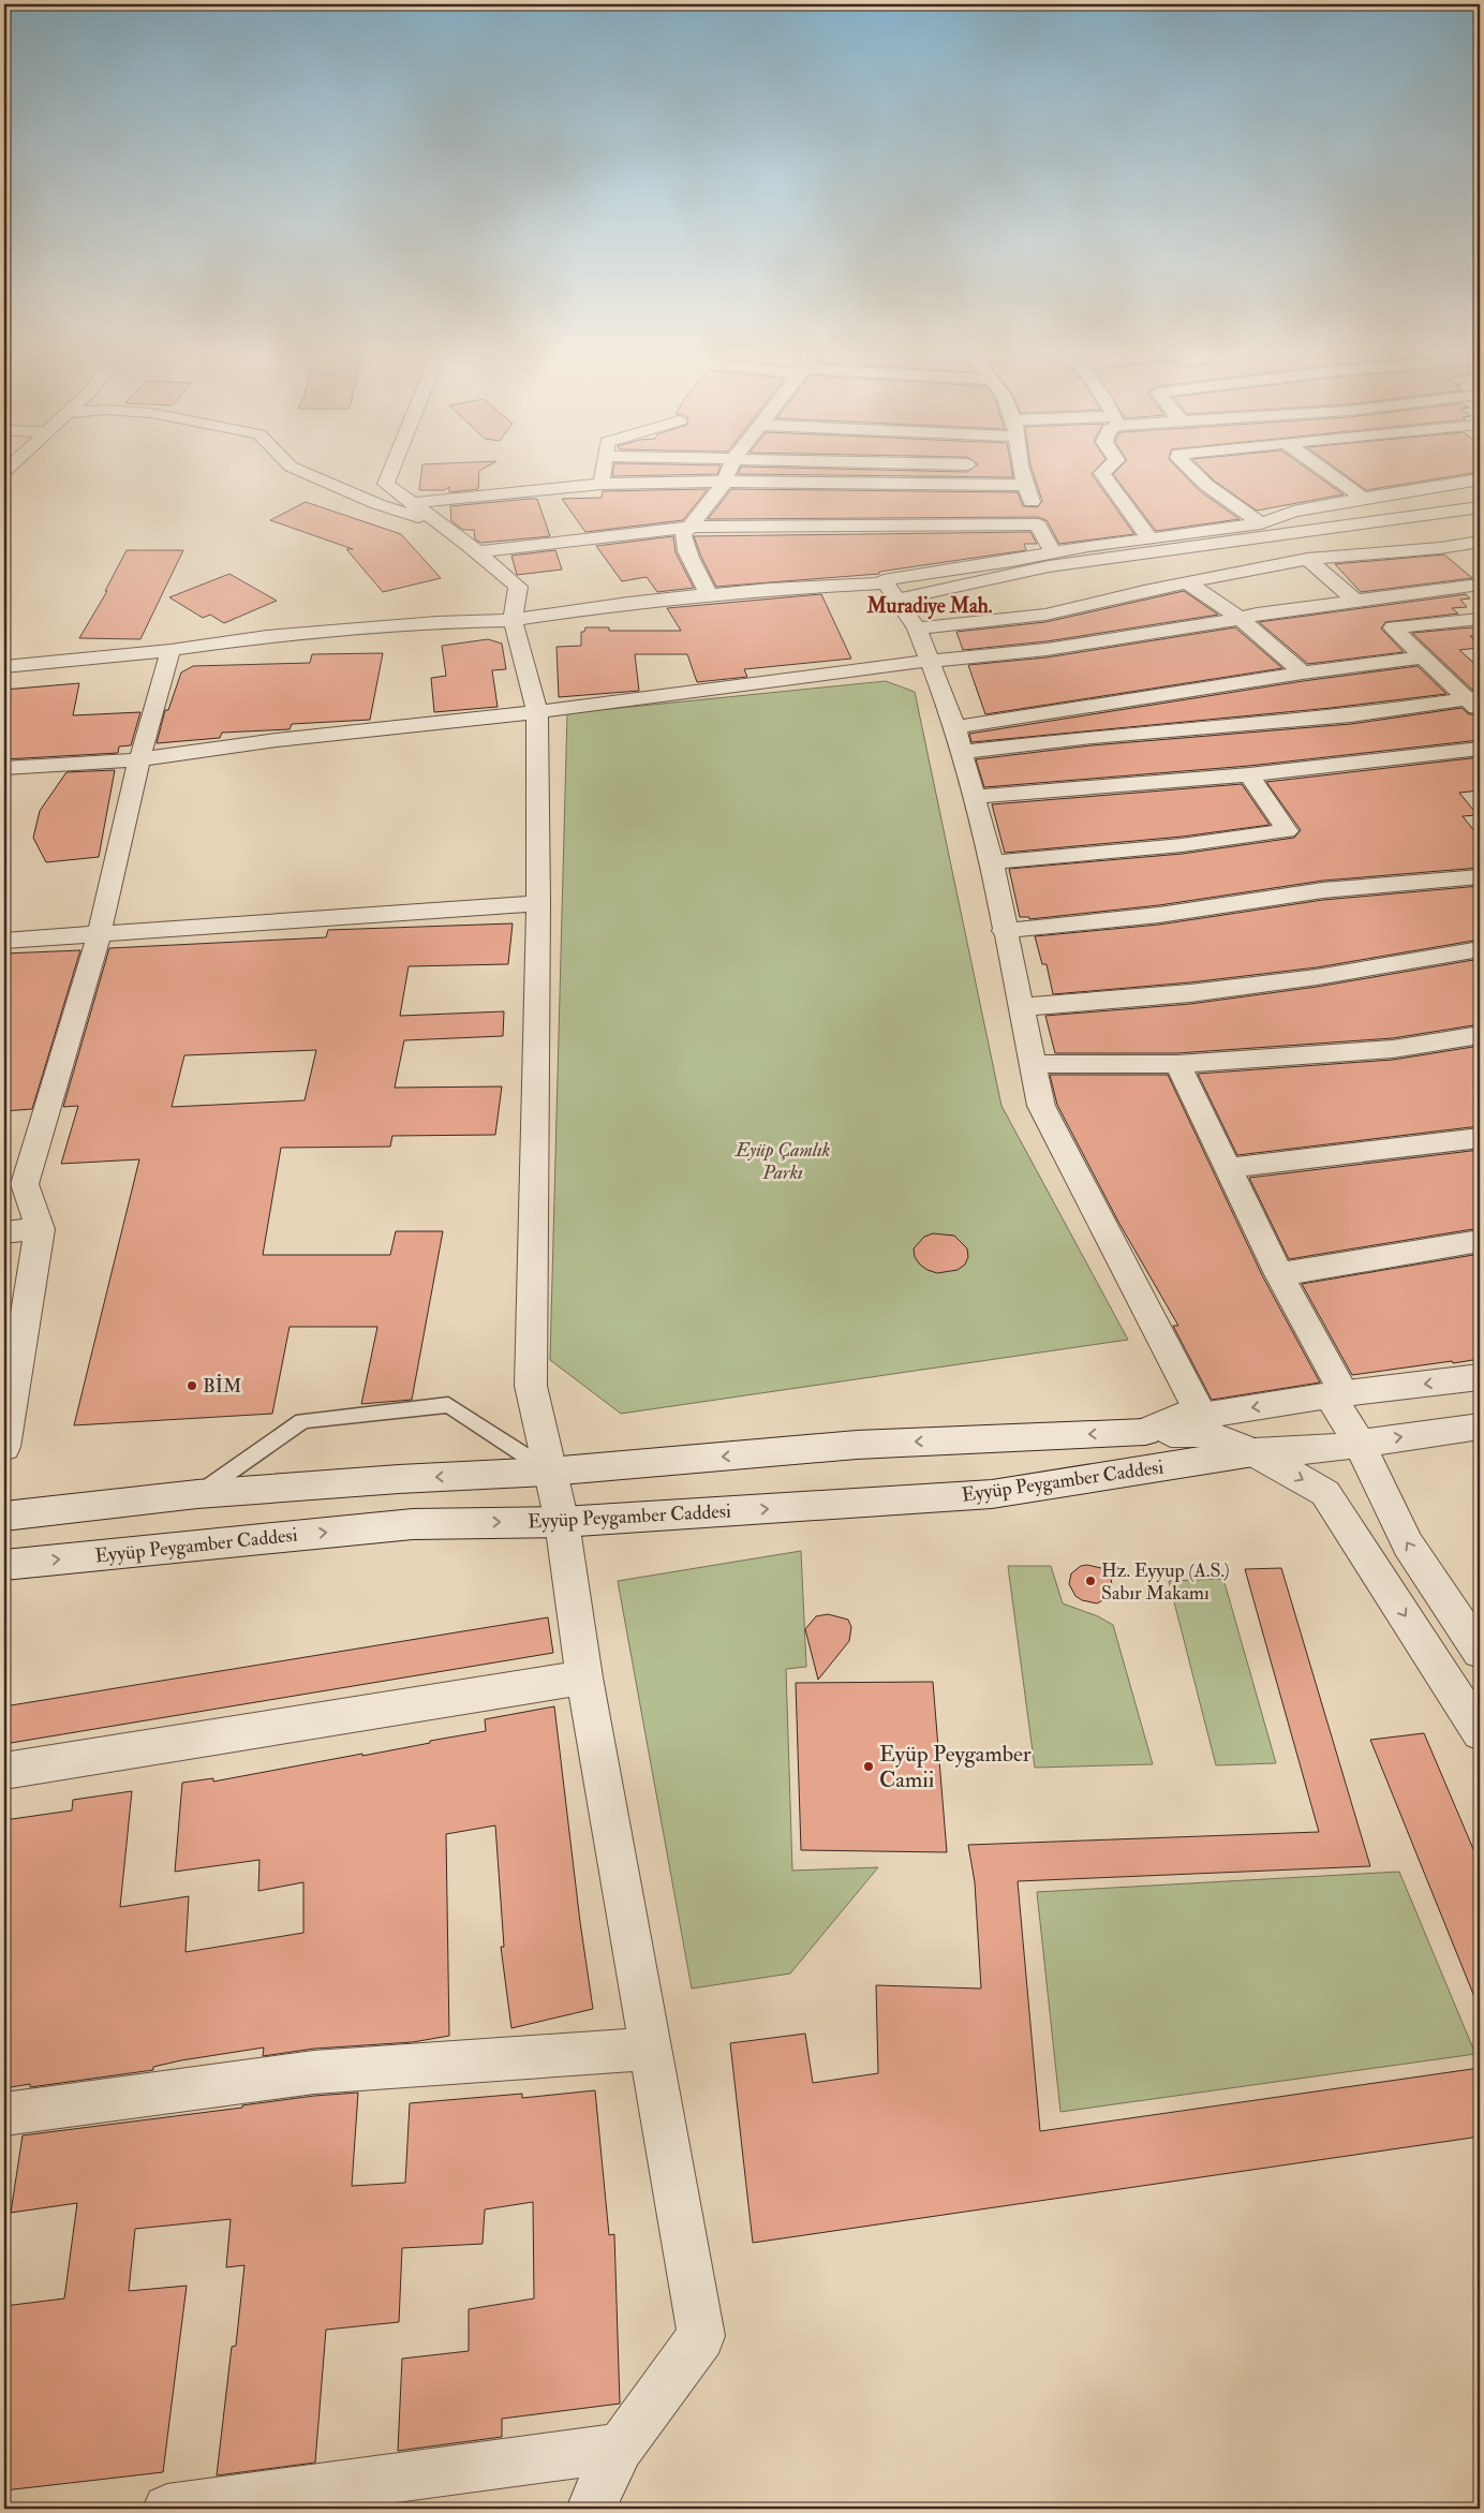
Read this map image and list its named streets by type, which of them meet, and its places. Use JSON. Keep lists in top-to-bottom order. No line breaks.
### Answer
{"streets":{"street":["Eyyüp Peygamber Caddesi"]},"districts":["Muradiye Mah."],"parks":["Eyüp Çamlık Parkı"],"places":["BİM","Hz. Eyyup (A.S.) Sabır Makamı","Eyüp Peygamber Camii"]}
